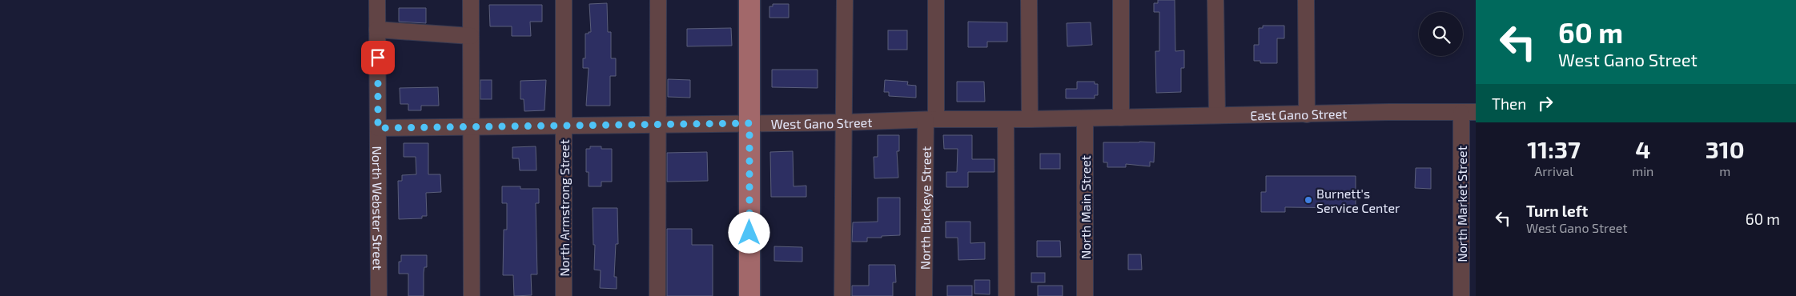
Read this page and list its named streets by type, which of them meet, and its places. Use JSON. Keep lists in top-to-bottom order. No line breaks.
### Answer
{"streets":{"street":["East Gano Street","West Gano Street","North Market Street","North Main Street","North Webster Street","North Armstrong Street","North Buckeye Street"]},"crossings":[["East Gano Street","West Gano Street"],["East Gano Street","North Market Street"],["West Gano Street","North Main Street"],["West Gano Street","North Webster Street"],["West Gano Street","North Armstrong Street"],["West Gano Street","North Buckeye Street"]],"places":["Burnett's Service Center"],"page":{"turn":["60 m","West Gano Street"],"then":"Then","eta":["11:37","Arrival","4","min","310","m"],"list":[{"name":"Turn left","note":"West Gano Street","value":"60 m"}]}}
